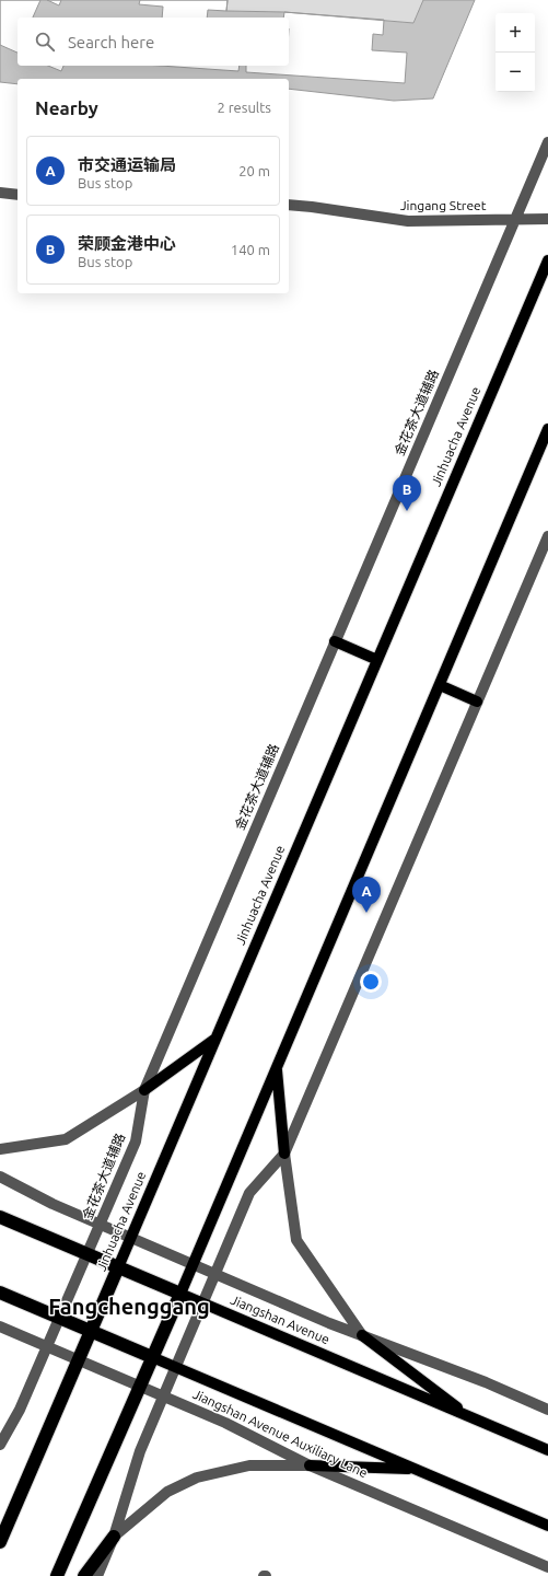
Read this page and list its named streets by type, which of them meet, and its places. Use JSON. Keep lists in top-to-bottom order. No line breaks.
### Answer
{"streets":{"highway":["Jinhuacha Avenue","Jiangshan Avenue"],"street":["Jingang Street","金花茶大道辅路","Jiangshan Avenue Auxiliary Lane"]},"crossings":[["Jingang Street","金花茶大道辅路"],["金花茶大道辅路","Jiangshan Avenue"],["金花茶大道辅路","Jiangshan Avenue Auxiliary Lane"],["Jinhuacha Avenue","Jiangshan Avenue"],["Jinhuacha Avenue","Jiangshan Avenue Auxiliary Lane"]],"districts":["Fangchenggang"],"page":{"map_buttons":["+","−"],"search":"Search here","heading":["Nearby","2 results"],"list":[{"mark":"A","name":"巿交通运输局","note":"Bus stop","value":"20 m"},{"mark":"B","name":"荣顾金港中心","note":"Bus stop","value":"140 m"}],"pins":["B","A"]}}
